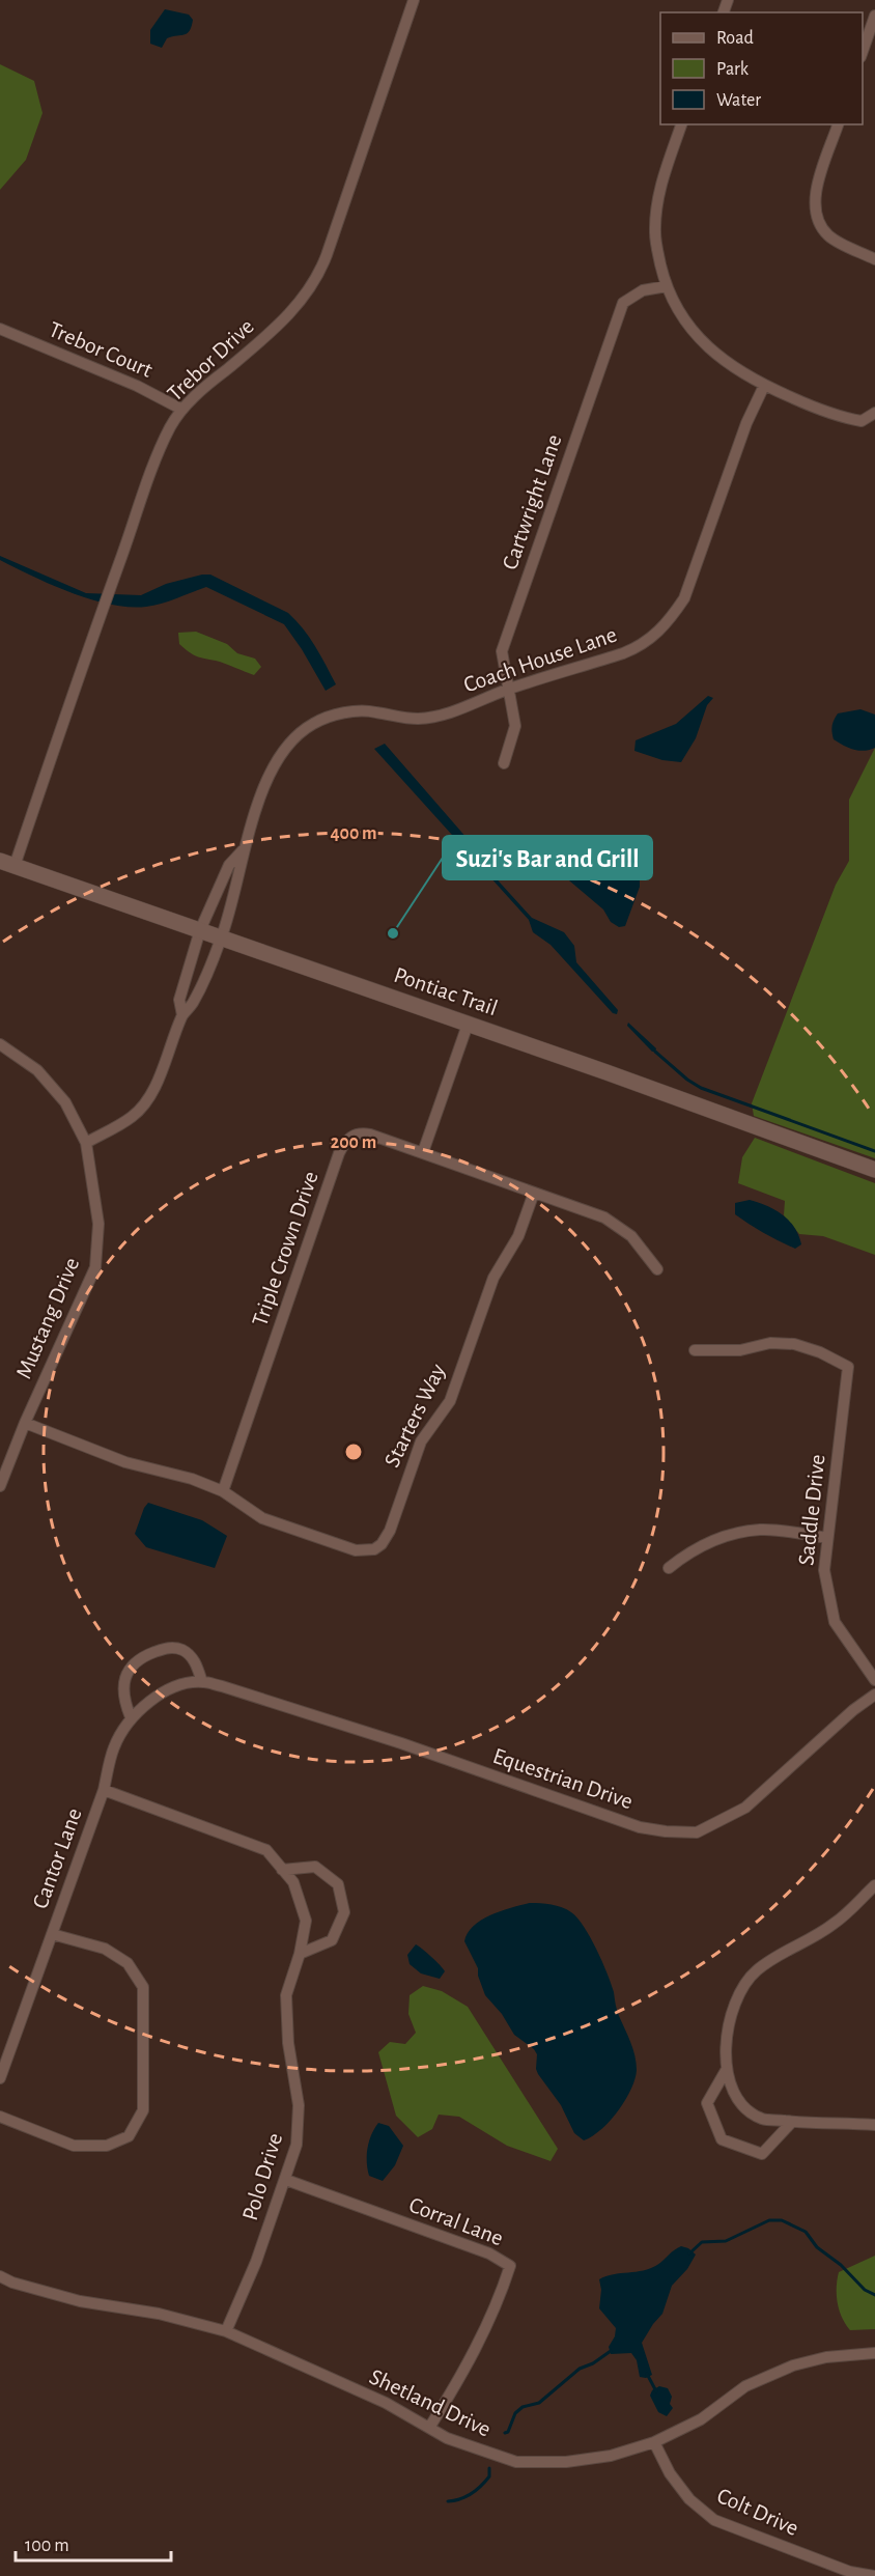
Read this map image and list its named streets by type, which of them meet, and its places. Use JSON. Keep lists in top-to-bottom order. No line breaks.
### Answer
{"streets":{"main road":["Pontiac Trail"],"street":["Trebor Court","Trebor Drive","Cartwright Lane","Coach House Lane","Triple Crown Drive","Mustang Drive","Starters Way","Saddle Drive","Equestrian Drive","Cantor Lane","Polo Drive","Corral Lane","Shetland Drive","Colt Drive"]},"crossings":[["Trebor Court","Trebor Drive"],["Trebor Drive","Pontiac Trail"],["Cartwright Lane","Coach House Lane"],["Coach House Lane","Pontiac Trail"],["Triple Crown Drive","Starters Way"],["Mustang Drive","Starters Way"],["Cantor Lane","Polo Drive"],["Polo Drive","Corral Lane"],["Polo Drive","Shetland Drive"],["Corral Lane","Shetland Drive"],["Shetland Drive","Colt Drive"]],"places":["Suzi's Bar and Grill"],"legend":["Road","Park","Water"],"scale_bar":"100 m","rings":["400 m","200 m"]}
